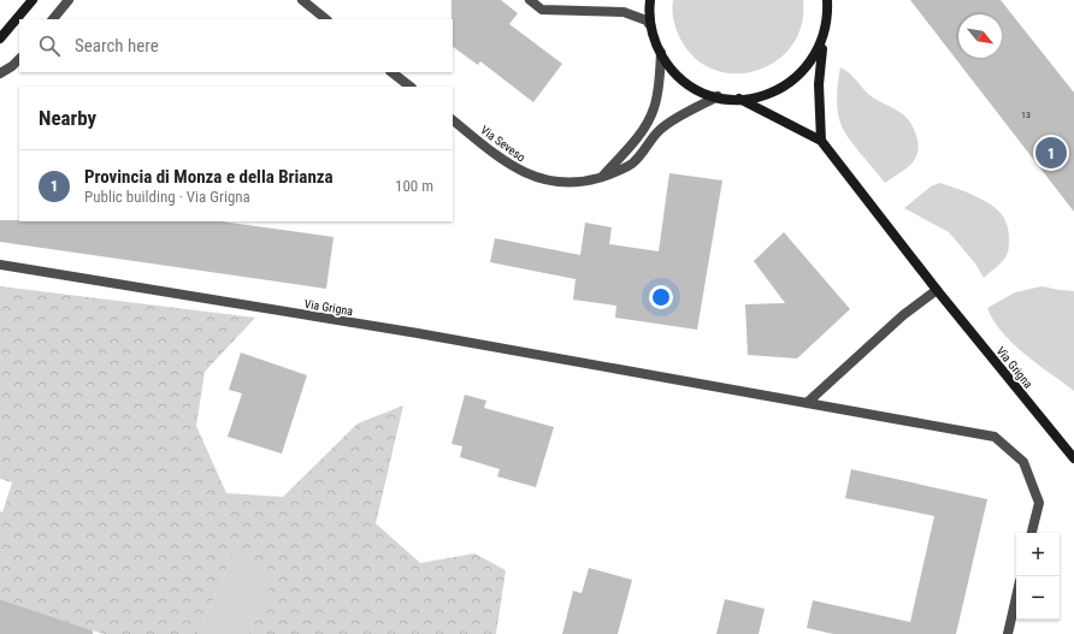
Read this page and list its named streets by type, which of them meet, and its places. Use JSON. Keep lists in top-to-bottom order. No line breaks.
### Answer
{"streets":{"street":["Via Seveso","Via Grigna"]},"house_numbers":["13"],"north":"bottom right","page":{"search":"Search here","heading":"Nearby","pins":"1","list":[{"mark":"1","name":"Provincia di Monza e della Brianza","note":"Public building · Via Grigna","value":"100 m"}],"map_buttons":["+","−"]}}
